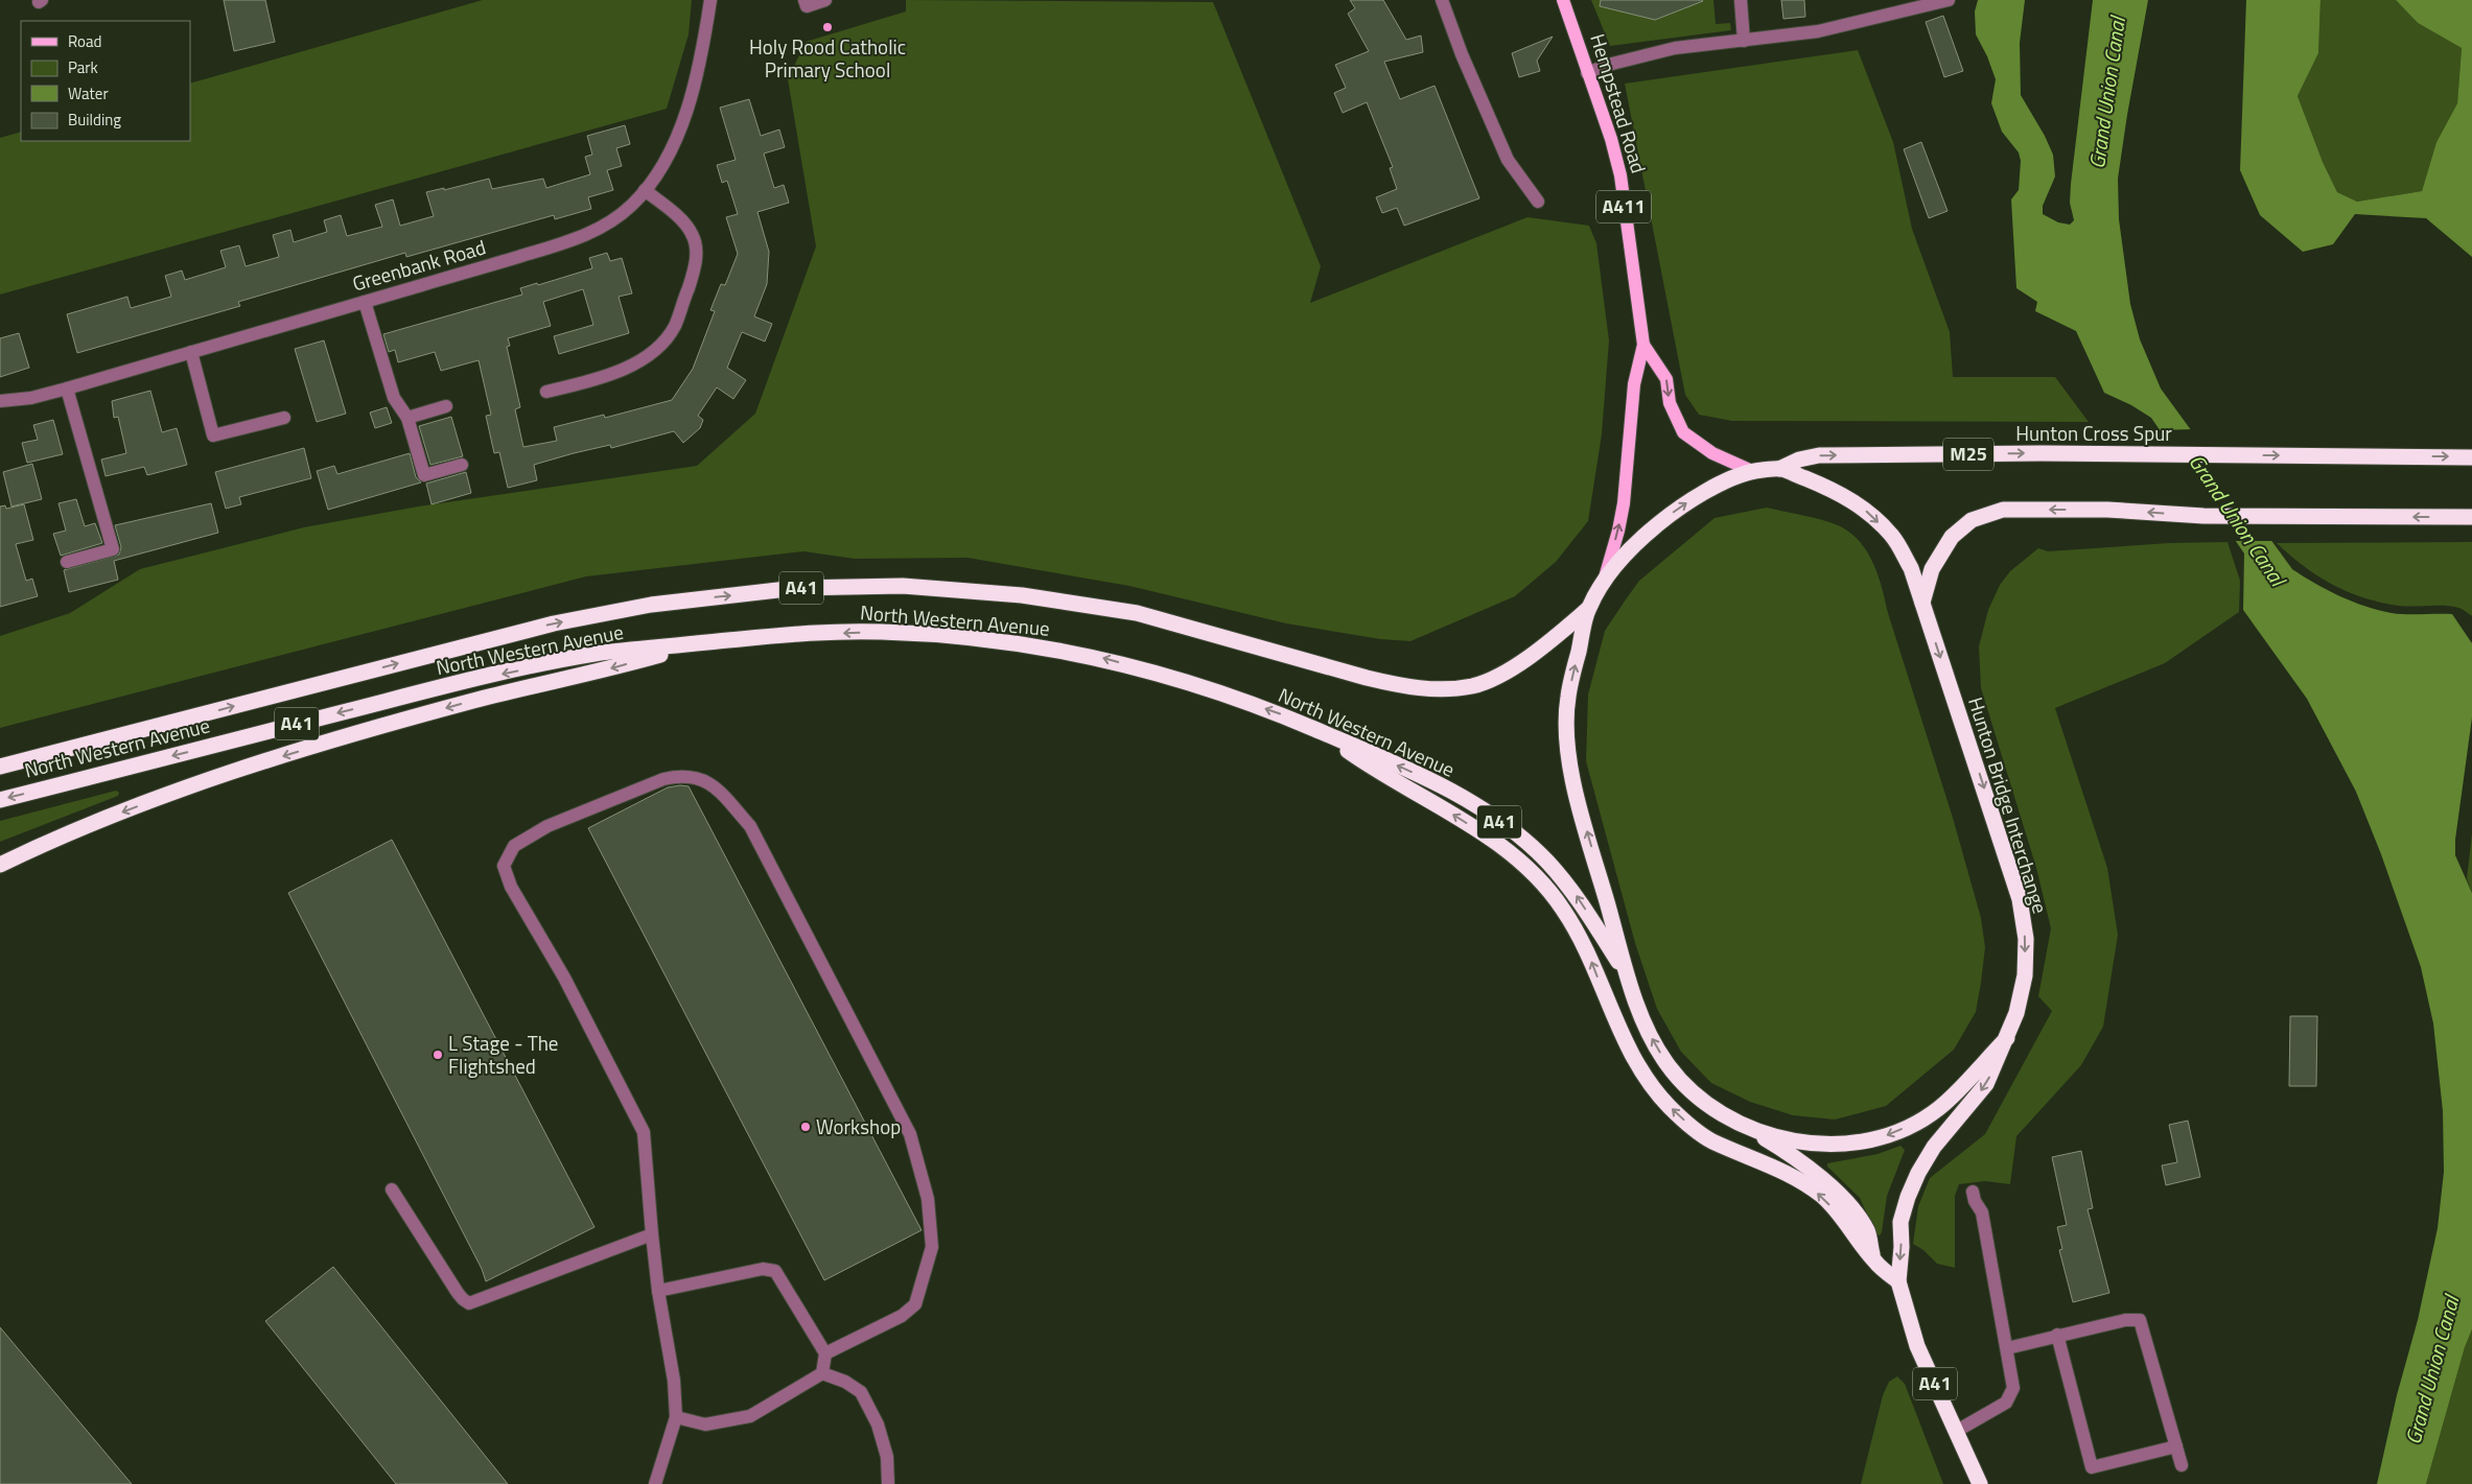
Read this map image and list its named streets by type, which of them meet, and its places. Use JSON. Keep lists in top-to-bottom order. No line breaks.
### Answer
{"streets":{"highway":["Hunton Cross Spur","M25","A41","North Western Avenue","Hunton Bridge Interchange"],"main road":["Hempstead Road","A411"],"street":["Greenbank Road"]},"crossings":[["Hempstead Road","Hunton Bridge Interchange"],["Hunton Cross Spur","Hunton Bridge Interchange"],["A41","Hunton Bridge Interchange"],["North Western Avenue","Hunton Bridge Interchange"]],"water":["Grand Union Canal"],"places":["Holy Rood Catholic Primary School","L Stage - The Flightshed","Workshop"],"legend":["Road","Park","Water","Building"]}
